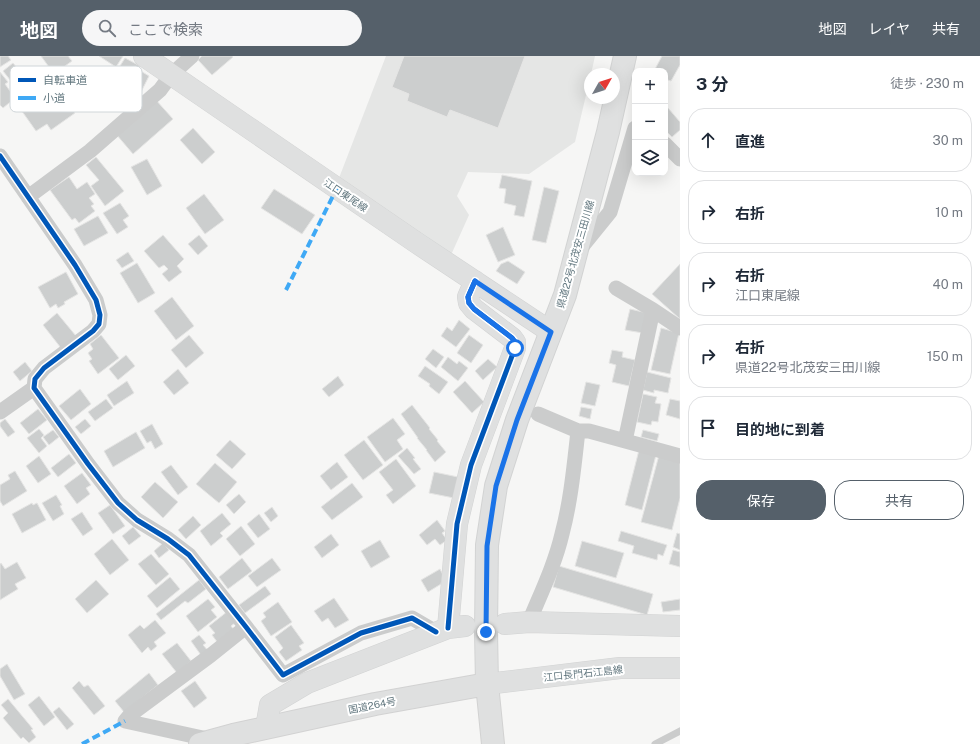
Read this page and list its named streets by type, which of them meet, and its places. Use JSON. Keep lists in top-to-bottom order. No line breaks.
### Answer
{"streets":{"main road":["県道22号北茂安三田川線","国道264号"],"street":["江口東尾線","江口長門石江島線"]},"crossings":[["江口東尾線","県道22号北茂安三田川線"],["県道22号北茂安三田川線","江口長門石江島線"],["県道22号北茂安三田川線","国道264号"],["江口長門石江島線","国道264号"]],"legend":["自転車道","小道"],"north":"top right","page":{"header":"地図","search":"ここで検索","nav":["地図","レイヤ","共有"],"heading":["3 分","徒歩 · 230 m"],"map_buttons":["+","−"],"list":[["直進","30 m"],["右折","10 m"],["右折","江口東尾線","40 m"],["右折","県道22号北茂安三田川線","150 m"],"目的地に到着"],"buttons":["保存","共有"]}}
